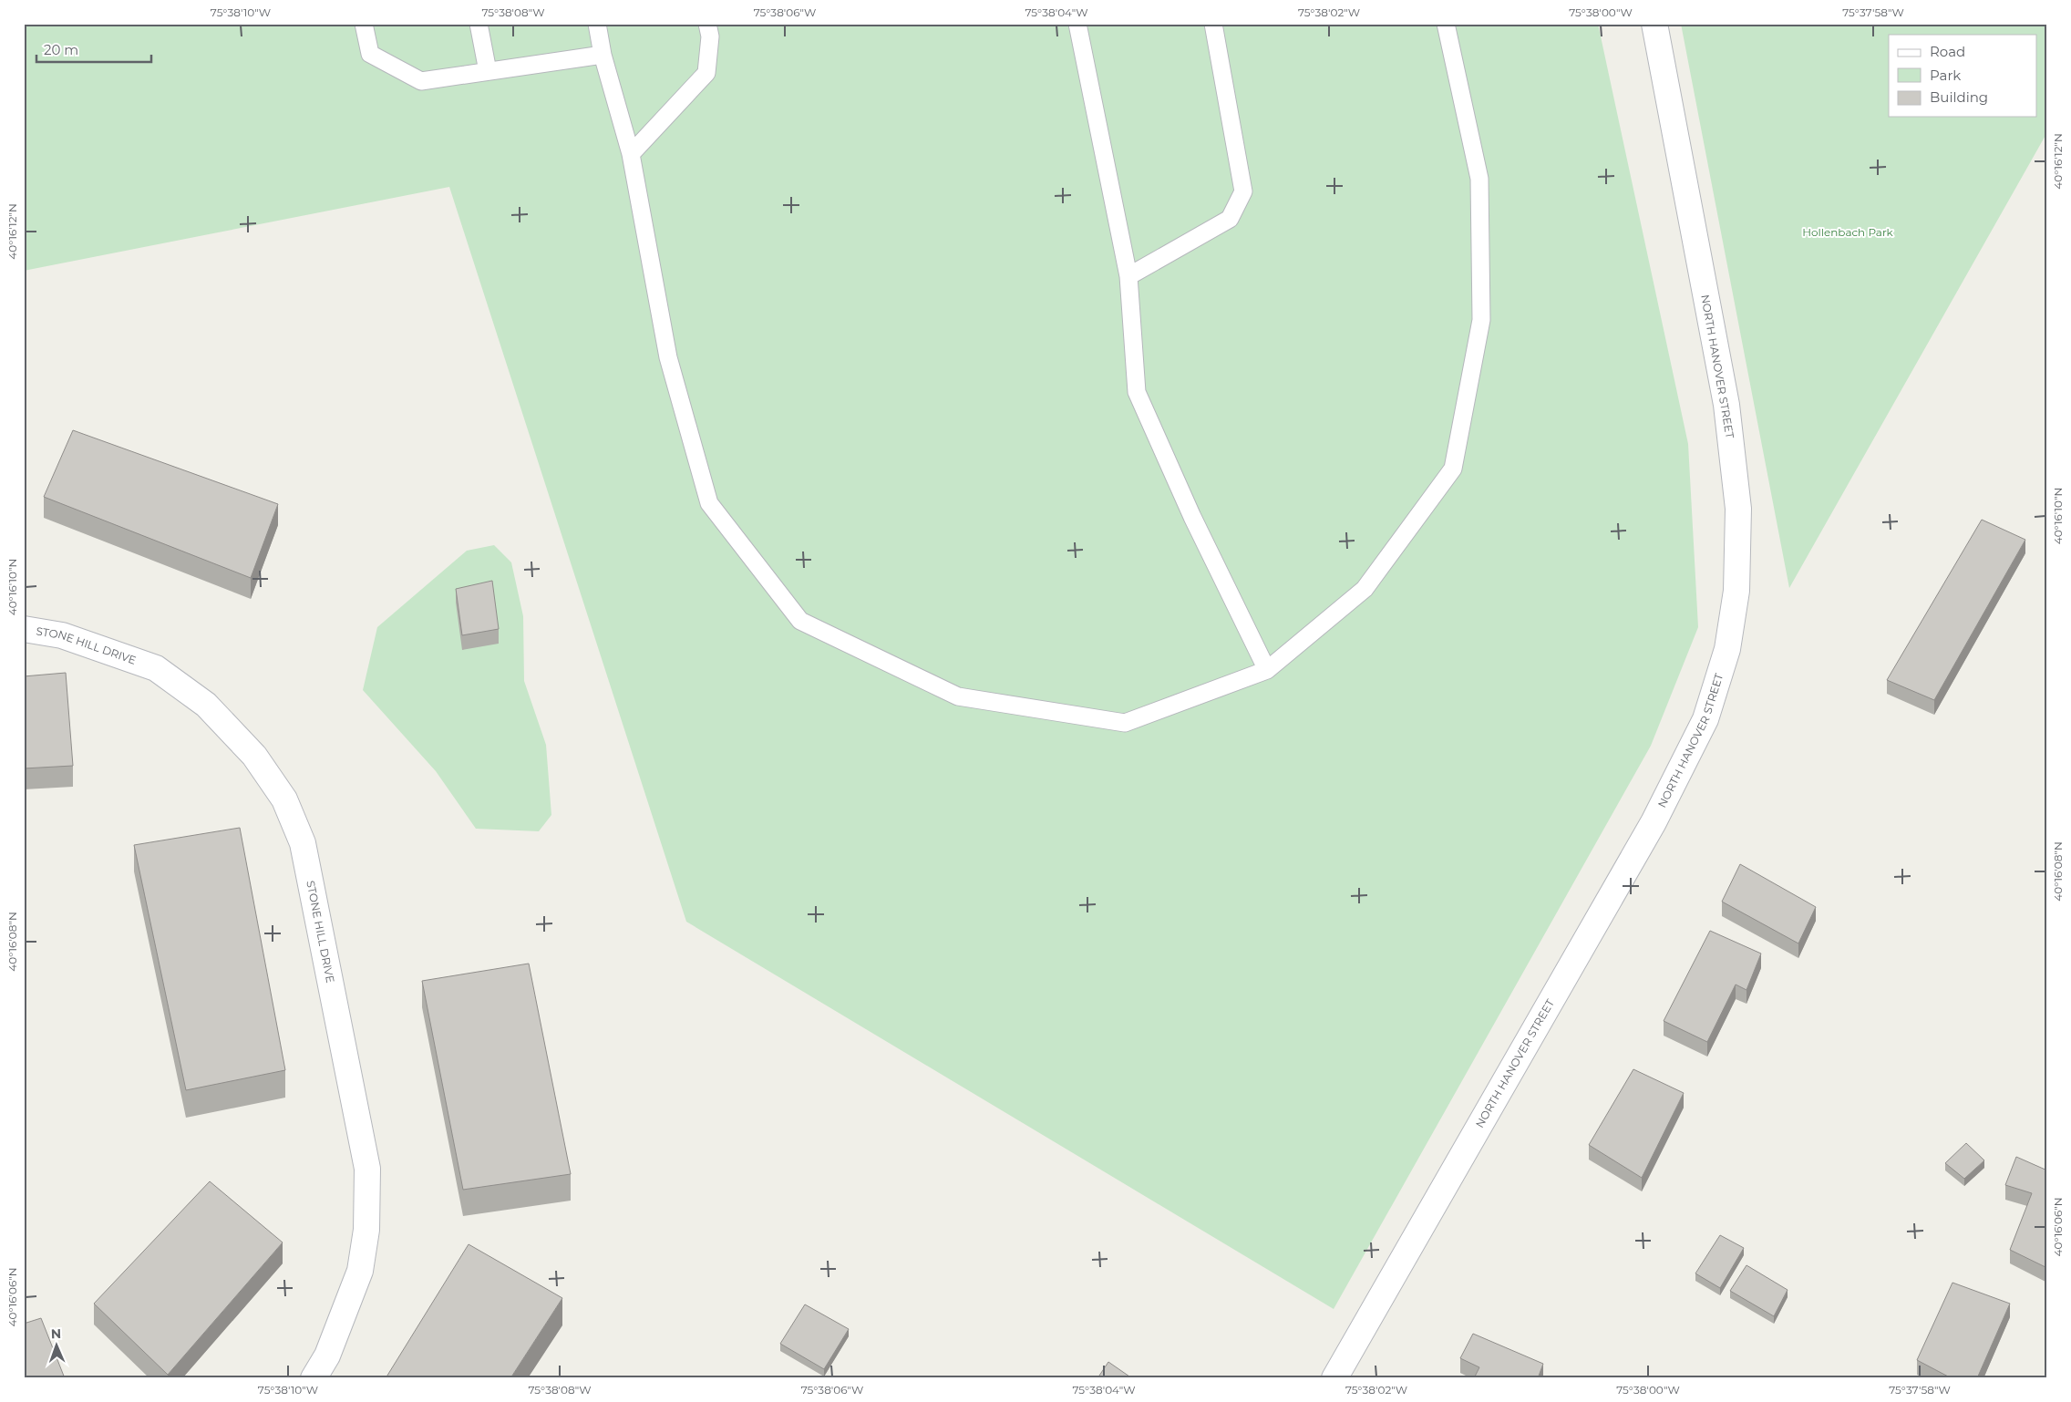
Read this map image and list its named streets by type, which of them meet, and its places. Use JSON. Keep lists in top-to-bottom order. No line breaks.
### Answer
{"streets":{"street":["NORTH HANOVER STREET","STONE HILL DRIVE"]},"parks":["Hollenbach Park"],"legend":["Road","Park","Building"],"scale_bar":"20 m","north":"top","coordinates":["75°38'10\"W","75°38'08\"W","75°38'06\"W","75°38'04\"W","75°38'02\"W","75°38'00\"W","75°37'58\"W","40°16'12\"N","40°16'10\"N","40°16'08\"N","40°16'06\"N"]}
